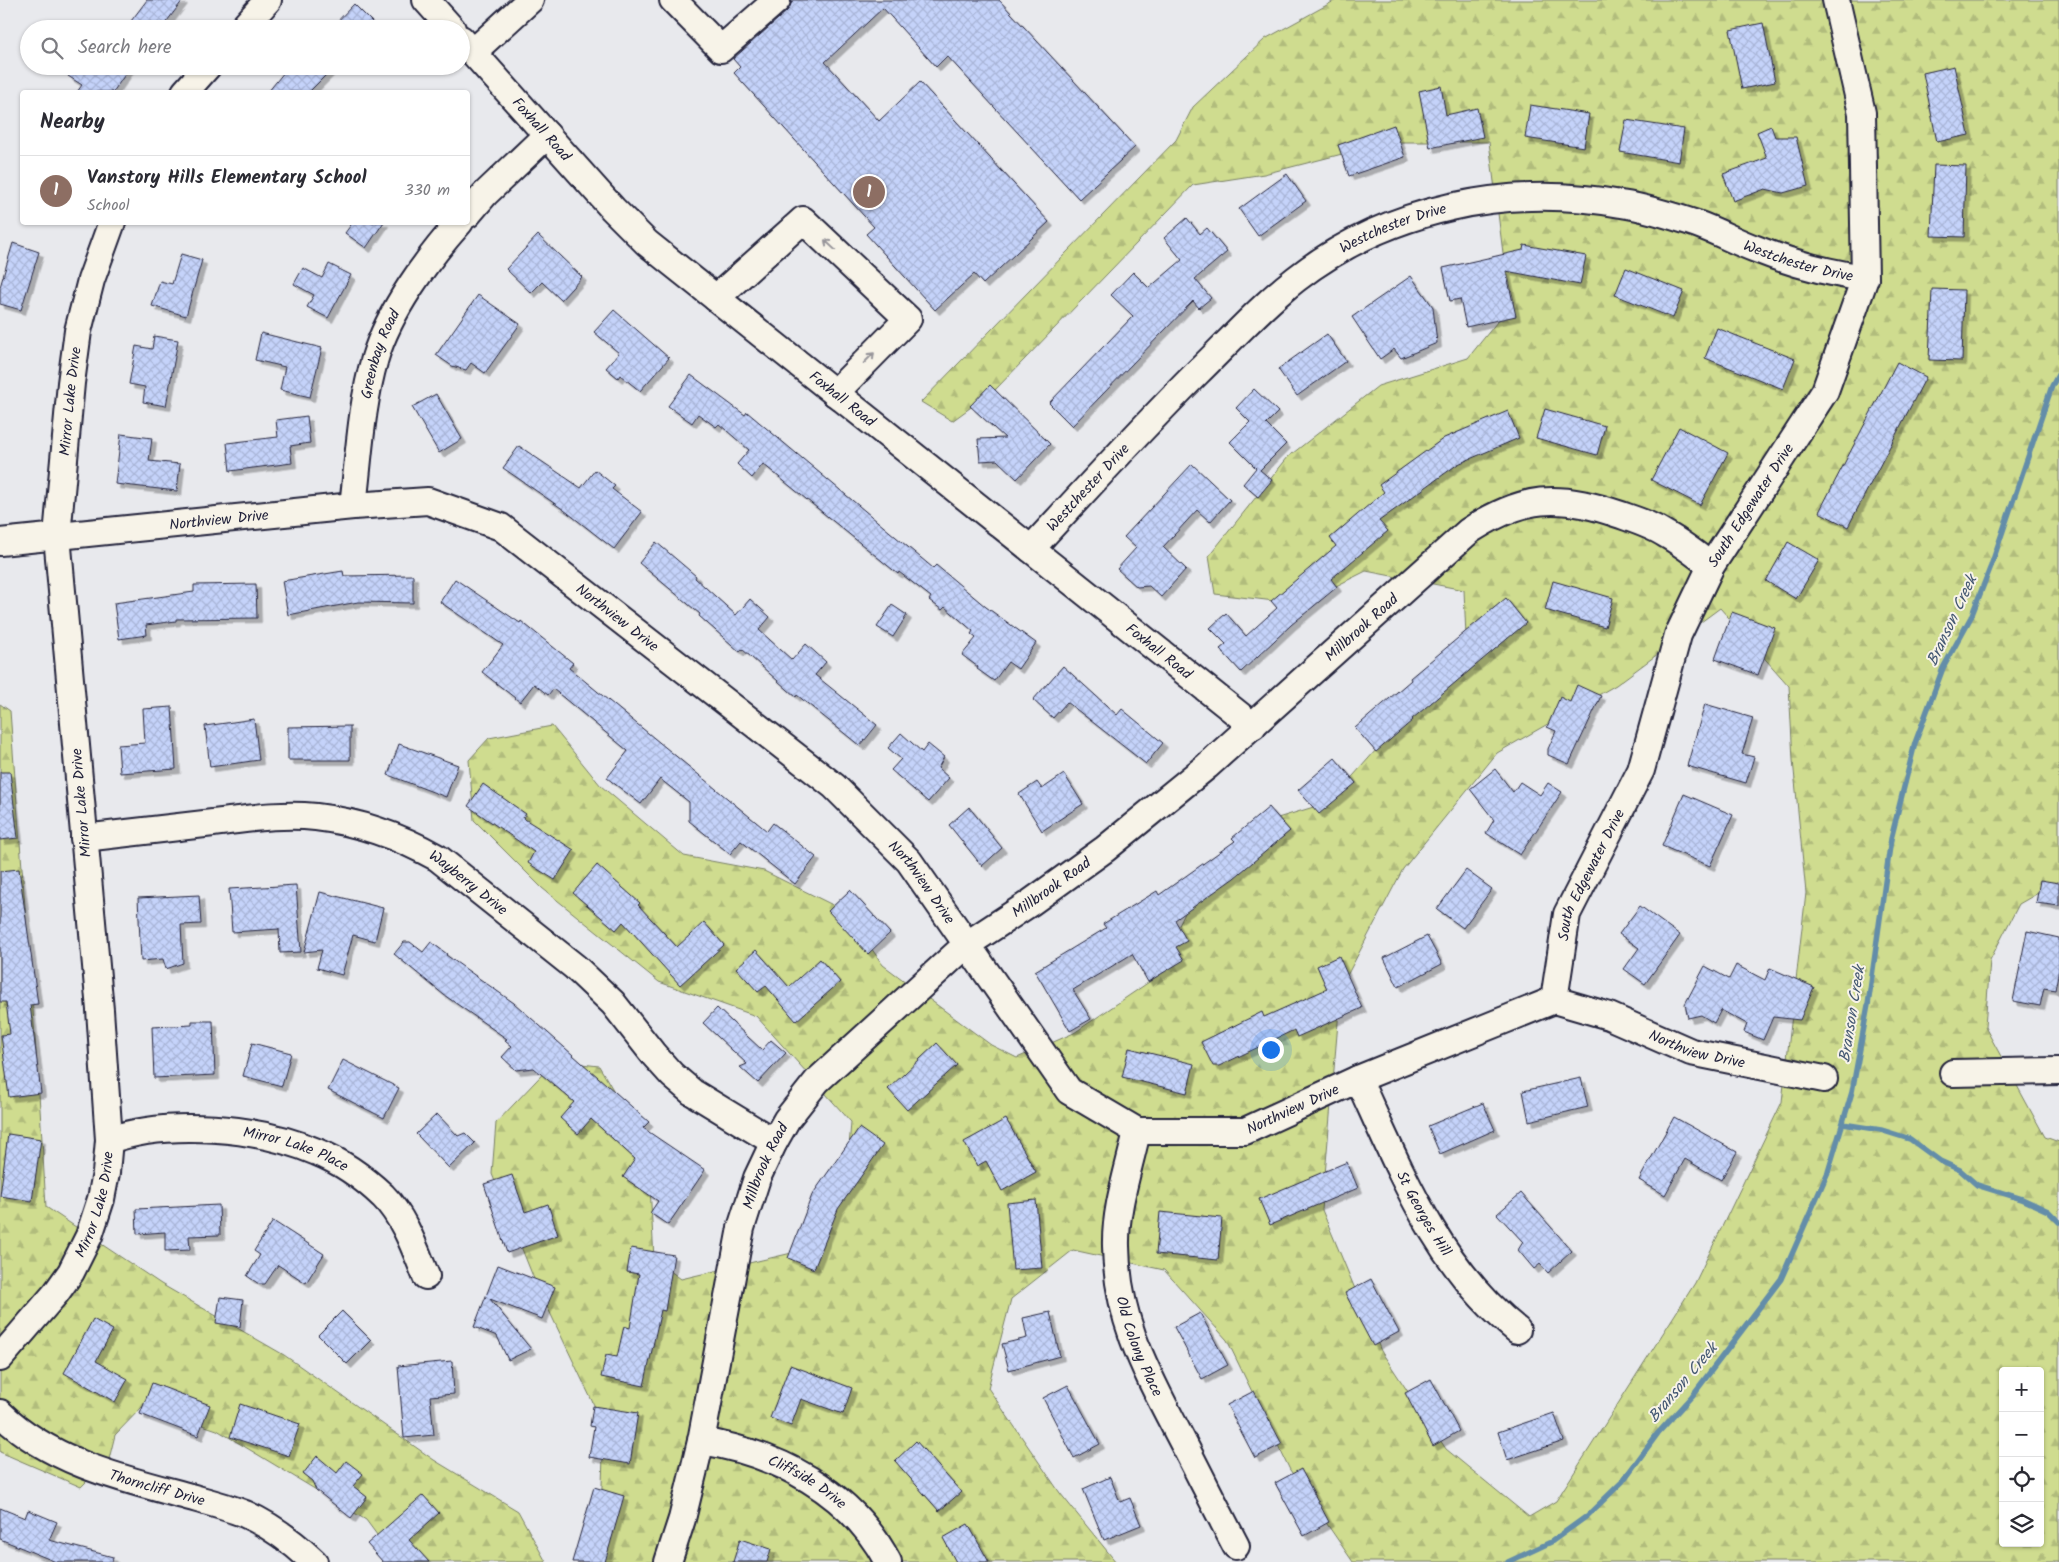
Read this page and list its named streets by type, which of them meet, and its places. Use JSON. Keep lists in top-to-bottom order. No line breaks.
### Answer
{"streets":{"street":["Foxhall Road","Westchester Drive","Greenbay Road","Mirror Lake Drive","South Edgewater Drive","Northview Drive","Millbrook Road","Wayberry Drive","Mirror Lake Place","St Georges Hill","Old Colony Place","Cliffside Drive","Thorncliff Drive"]},"crossings":[["Foxhall Road","Westchester Drive"],["Foxhall Road","Millbrook Road"],["Westchester Drive","South Edgewater Drive"],["Greenbay Road","Northview Drive"],["Mirror Lake Drive","Northview Drive"],["Mirror Lake Drive","Wayberry Drive"],["Mirror Lake Drive","Mirror Lake Place"],["South Edgewater Drive","Northview Drive"],["South Edgewater Drive","Millbrook Road"],["Northview Drive","Millbrook Road"],["Northview Drive","St Georges Hill"],["Northview Drive","Old Colony Place"],["Millbrook Road","Wayberry Drive"],["Millbrook Road","Cliffside Drive"]],"water":["Branson Creek"],"page":{"search":"Search here","heading":"Nearby","list":[{"mark":"1","name":"Vanstory Hills Elementary School","note":"School","value":"330 m"}],"pins":"1","map_buttons":["+","−"]}}
